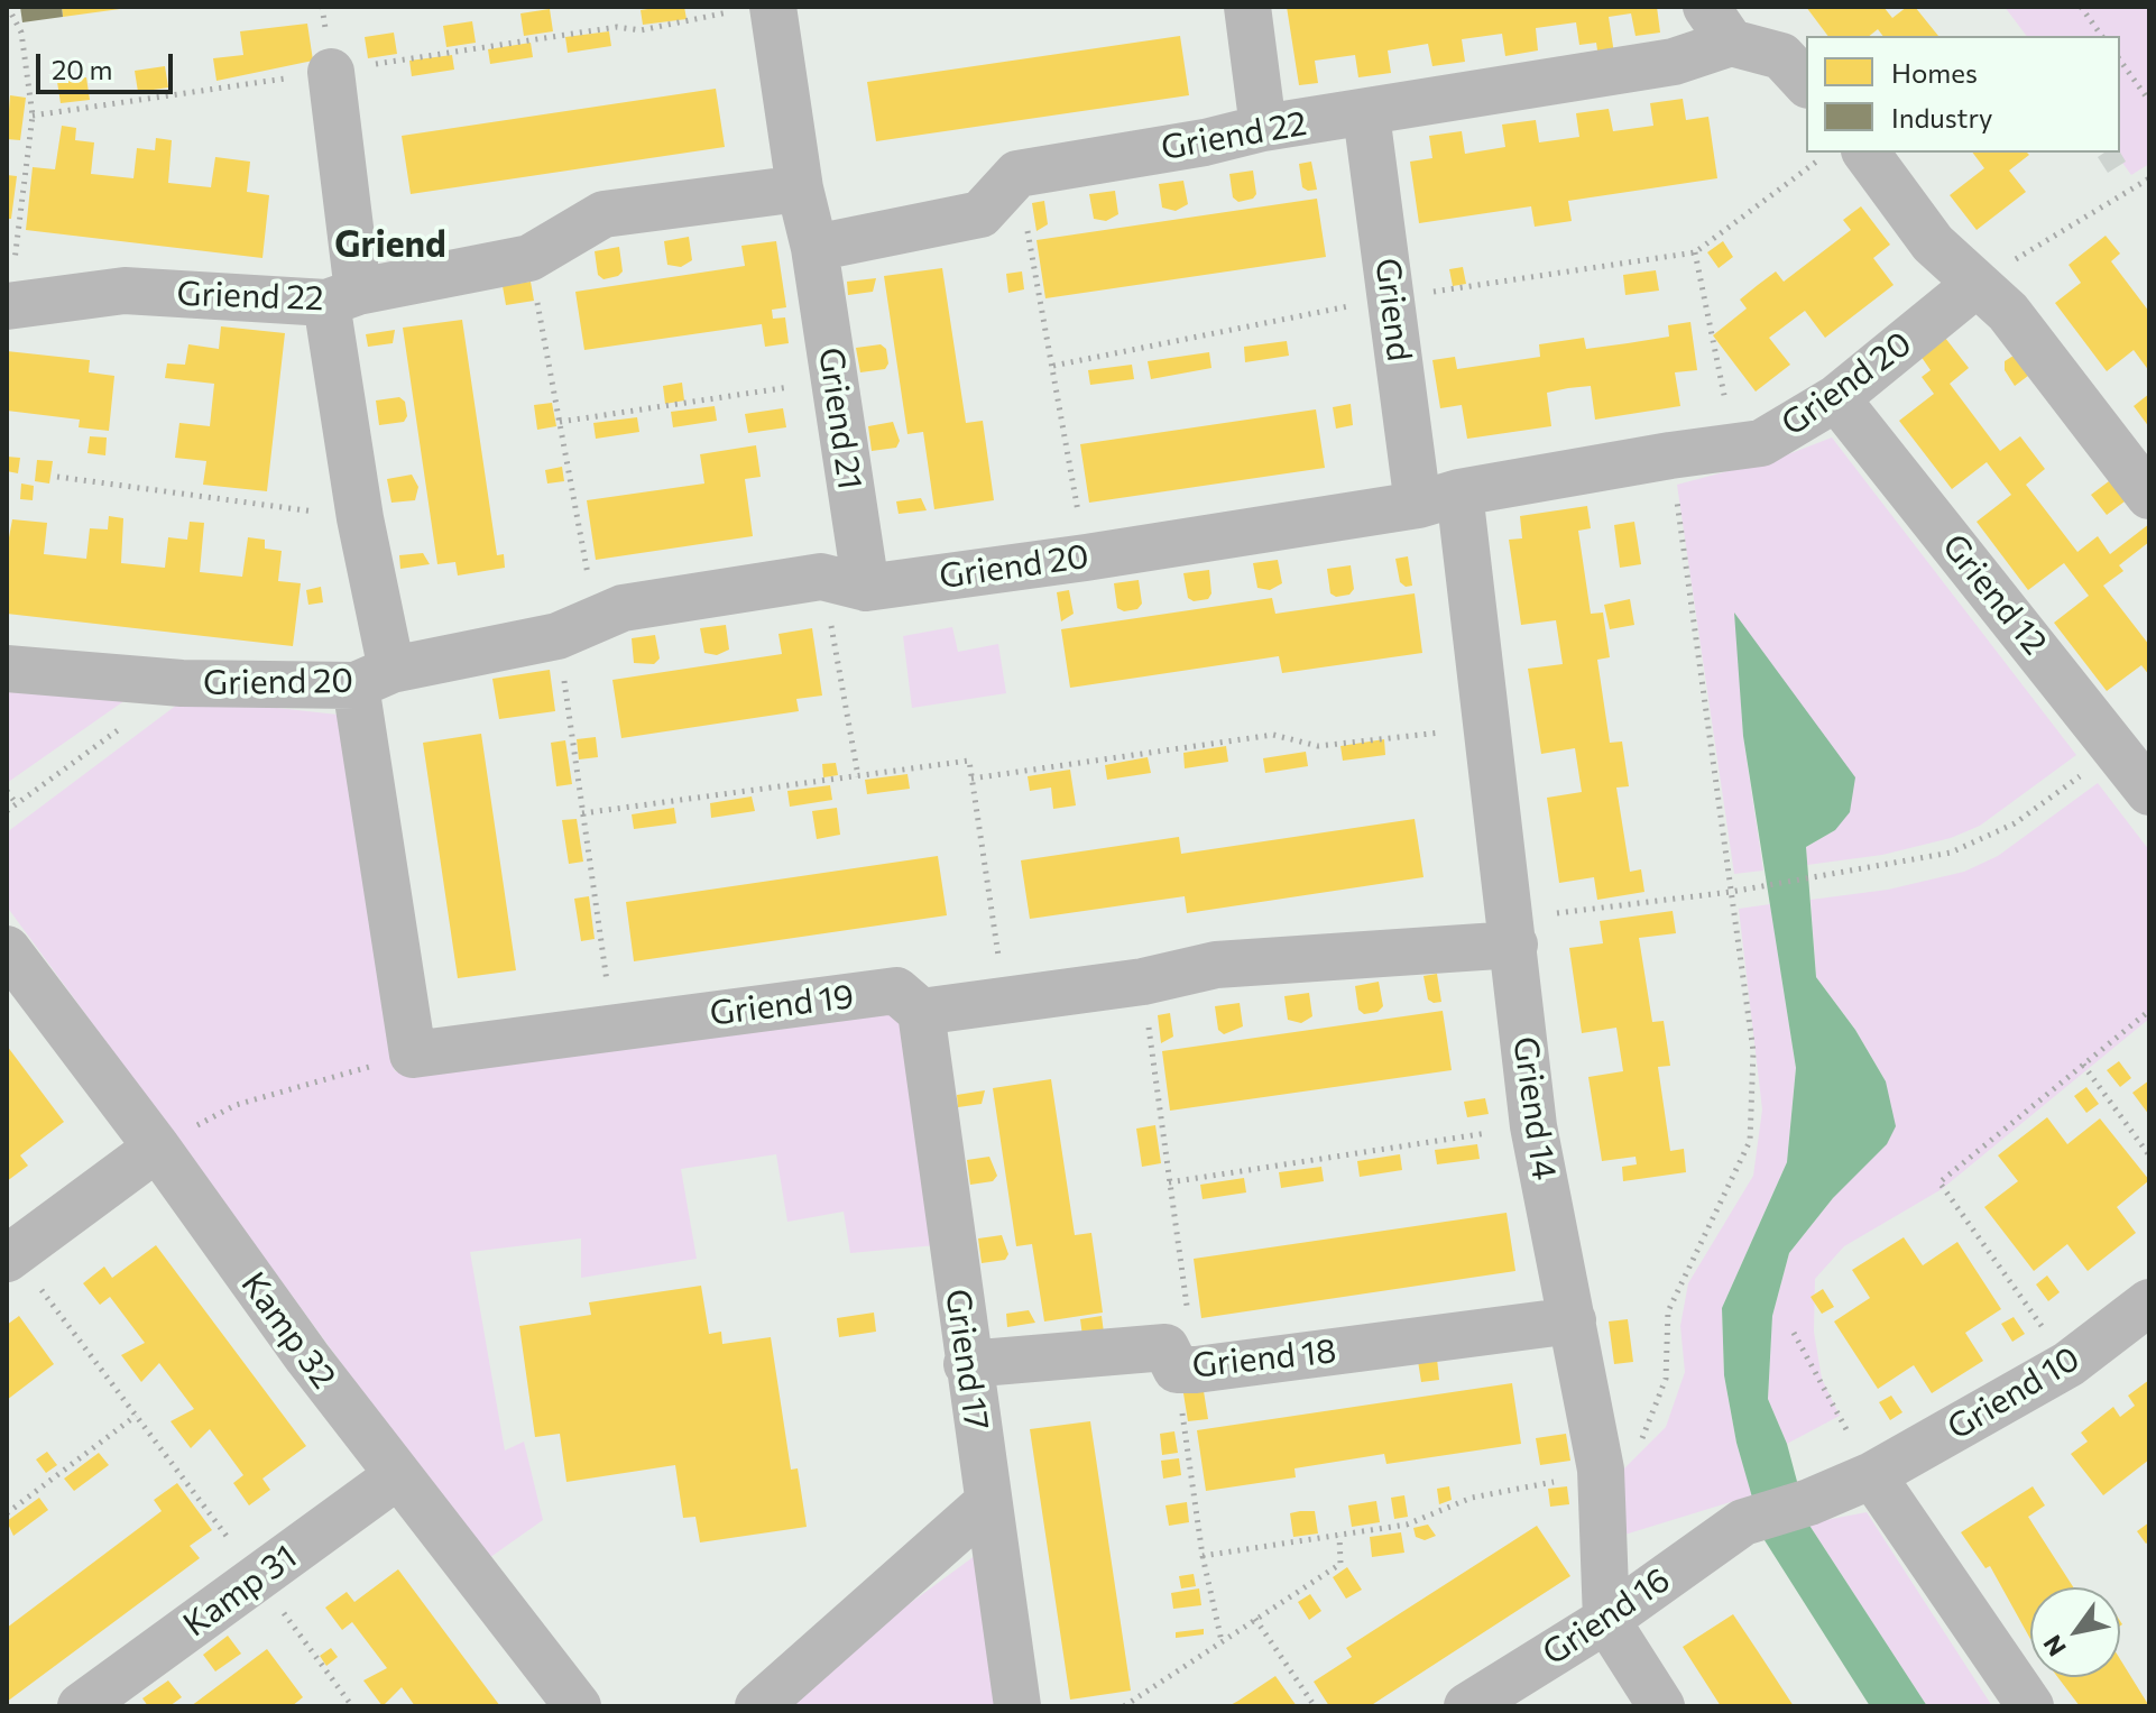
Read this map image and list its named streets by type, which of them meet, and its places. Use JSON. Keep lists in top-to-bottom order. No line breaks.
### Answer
{"streets":{"street":["Griend 22","Griend","Griend 20","Griend 21","Griend 12","Griend 19","Griend 14","Kamp 32","Griend 18","Griend 17","Griend 10","Kamp 31","Griend 16"]},"crossings":[["Griend 22","Griend"],["Griend","Griend 20"],["Griend","Griend 14"],["Griend 20","Griend 21"],["Griend 20","Griend 12"],["Griend 20","Griend 14"],["Griend 19","Griend 17"],["Griend 14","Griend 18"],["Griend 14","Griend 16"],["Kamp 32","Kamp 31"],["Griend 18","Griend 17"],["Griend 10","Griend 16"]],"districts":["Griend"],"legend":["Homes","Industry"],"scale_bar":"20 m","north":"bottom left"}
